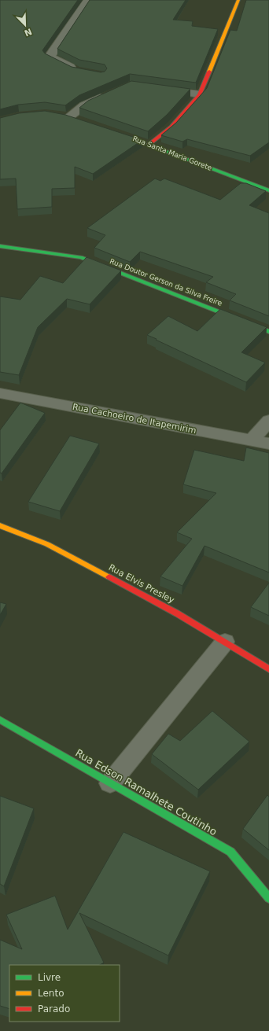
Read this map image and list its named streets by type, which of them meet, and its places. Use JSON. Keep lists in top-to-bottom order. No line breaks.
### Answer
{"streets":{"street":["Rua Santa Maria Gorete","Rua Doutor Gerson da Silva Freire","Rua Cachoeiro de Itapemirim","Rua Elvis Presley","Rua Edson Ramalhete Coutinho"]},"legend":["Livre","Lento","Parado"],"north":"bottom right"}
